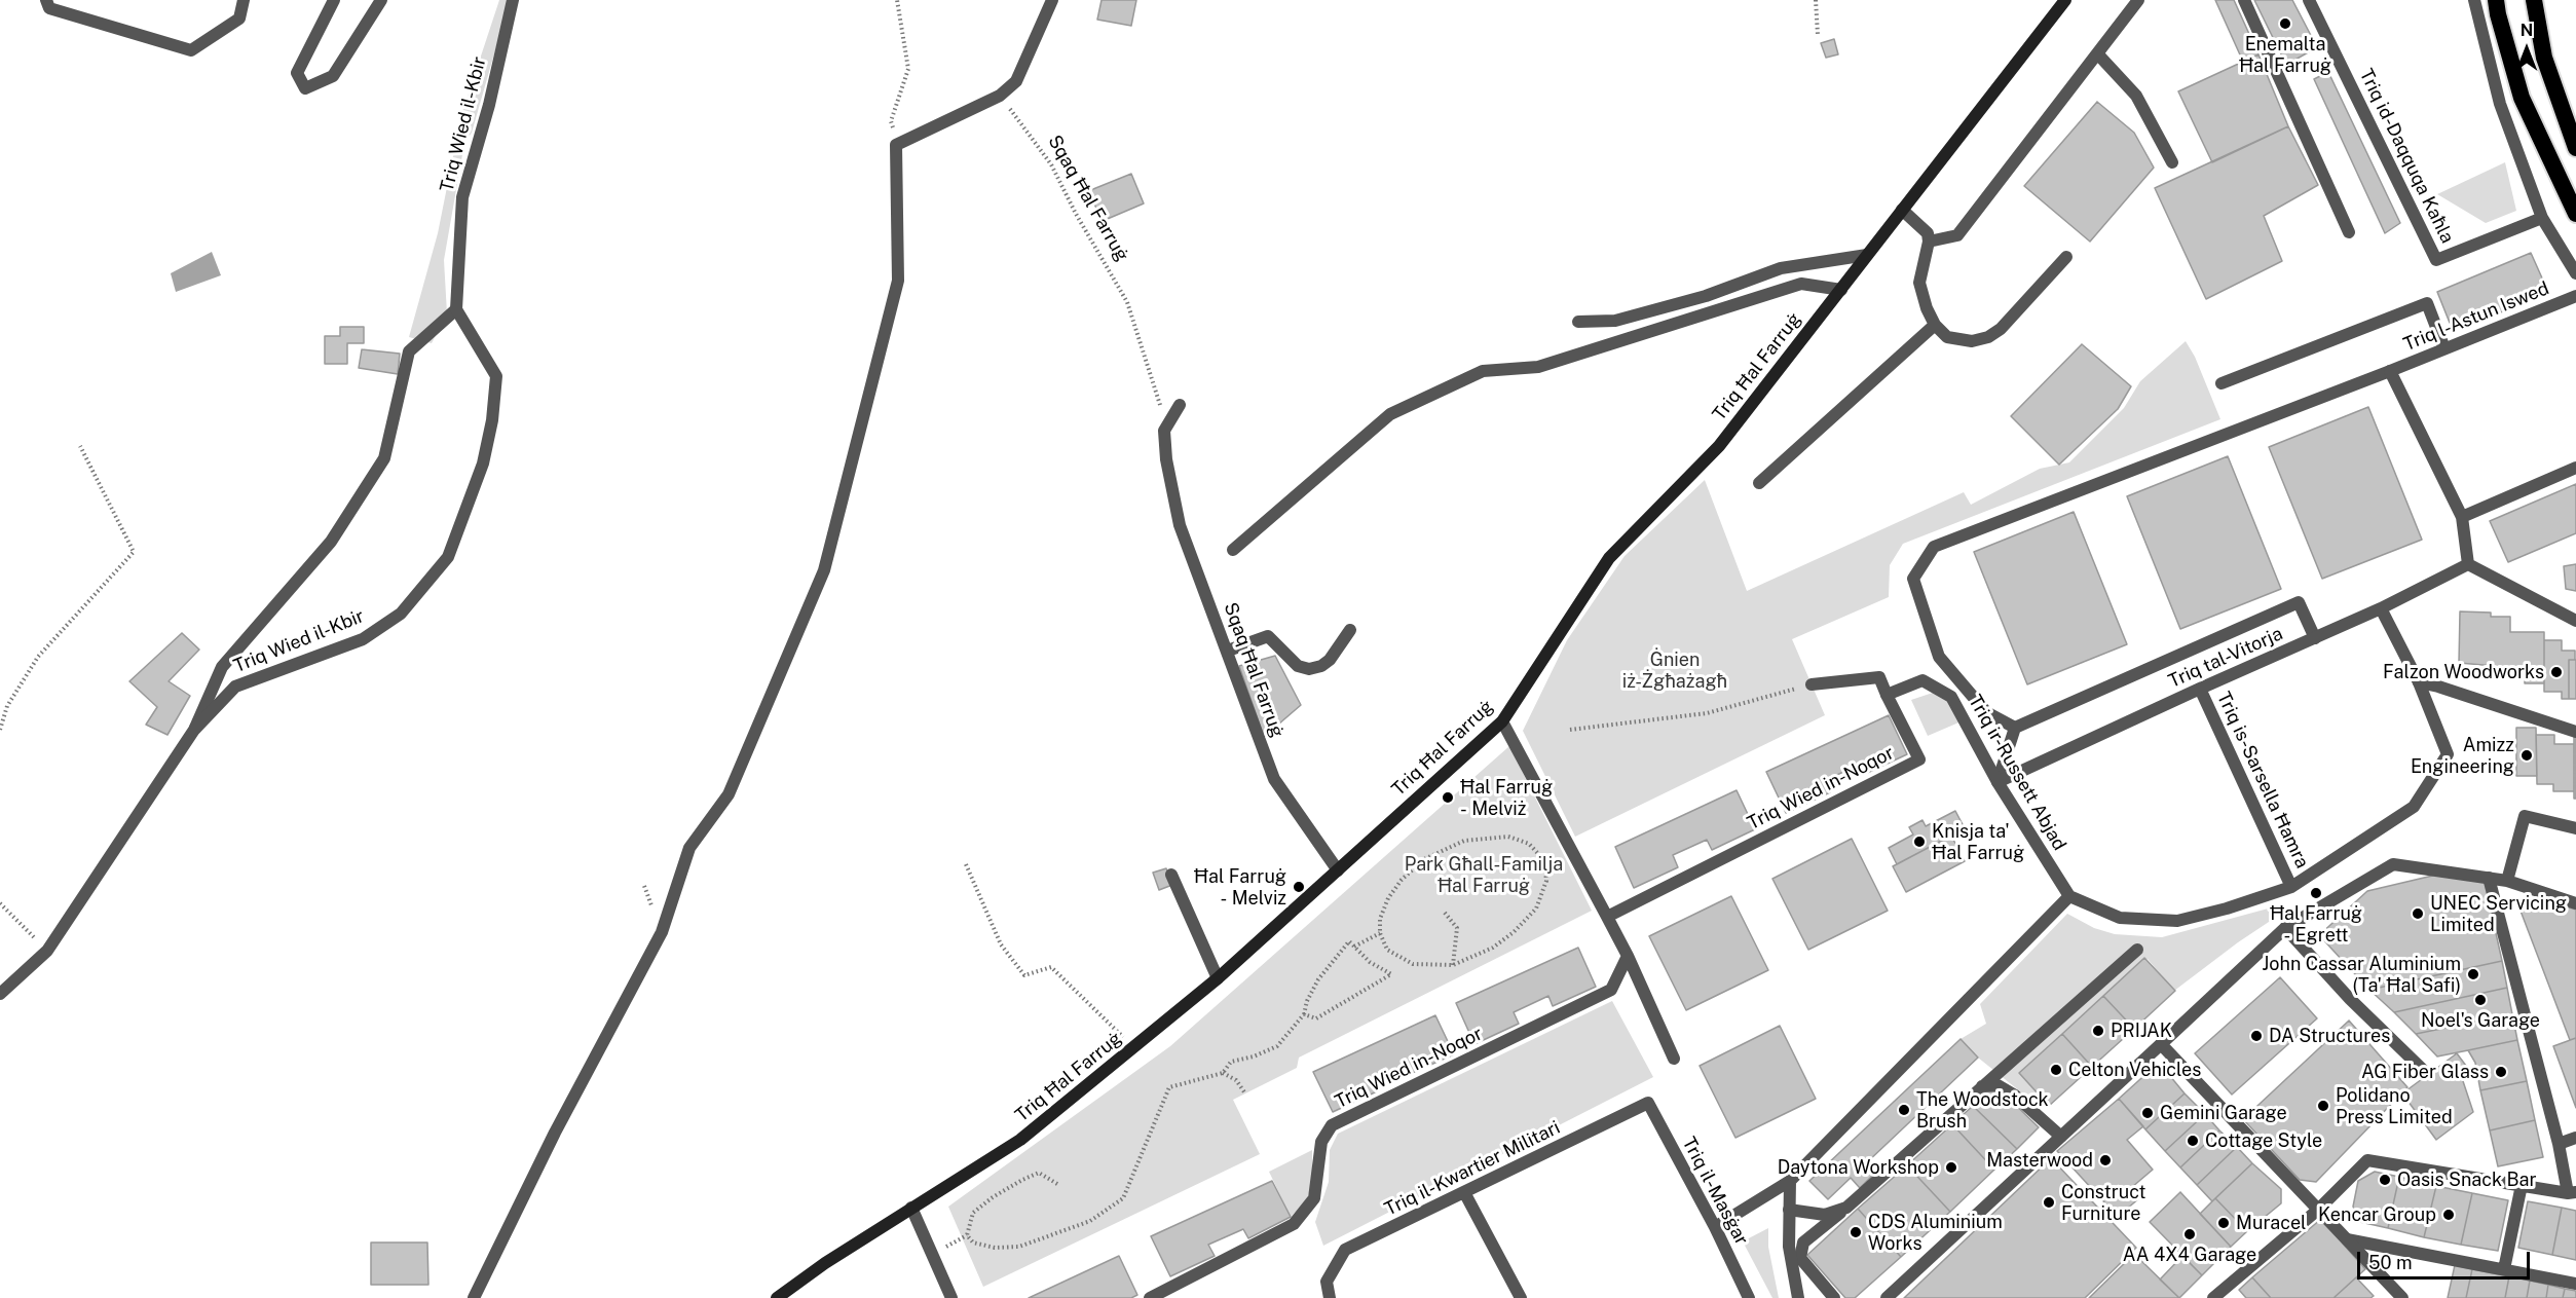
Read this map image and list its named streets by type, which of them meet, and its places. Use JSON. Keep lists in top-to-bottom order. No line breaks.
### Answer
{"streets":{"main road":["Triq Ħal Farruġ"],"street":["Triq Wied il-Kbir","Triq id-Daqquqa Kaħla","Sqaq Ħal Farruġ","Triq l-Astun Iswed","Triq tal-Vitorja","Triq ir-Russett Abjad","Triq is-Sarsella Ħamra","Triq Wied in-Noqor","Triq il-Kwartier Militari","Triq il-Masġar"]},"crossings":[["Sqaq Ħal Farruġ","Triq Ħal Farruġ"],["Triq tal-Vitorja","Triq ir-Russett Abjad"],["Triq tal-Vitorja","Triq is-Sarsella Ħamra"],["Triq ir-Russett Abjad","Triq Wied in-Noqor"],["Triq il-Kwartier Militari","Triq il-Masġar"]],"parks":["Ġnien iż-Żgħażagħ","Park Għall-Familja Ħal Farruġ"],"places":["Enemalta Ħal Farruġ","Falzon Woodworks","Amizz Engineering","Ħal Farruġ - Melviż","Knisja ta' Ħal Farruġ","Ħal Farruġ - Melviz","Ħal Farruġ - Egrett","UNEC Servicing Limited","John Cassar Aluminium (Ta' Ħal Safi)","Noel's Garage","PRIJAK","DA Structures","Celton Vehicles","AG Fiber Glass","Polidano Press Limited","The Woodstock Brush","Gemini Garage","Cottage Style","Masterwood","Daytona Workshop","Oasis Snack Bar","Construct Furniture","Kencar Group","Muracel","CDS Aluminium Works","AA 4X4 Garage"],"scale_bar":"50 m","north":"top"}
